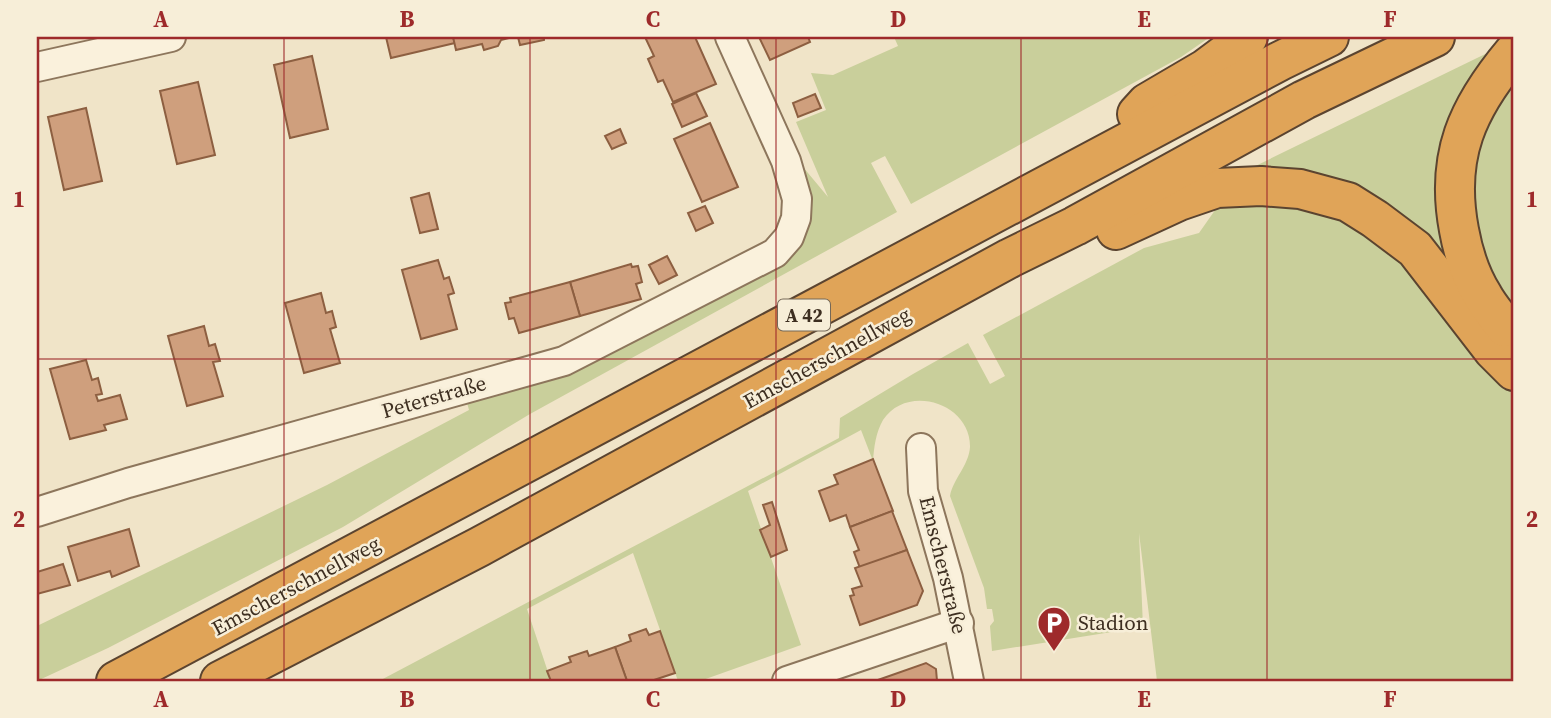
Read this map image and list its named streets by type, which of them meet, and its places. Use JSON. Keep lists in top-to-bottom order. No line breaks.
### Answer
{"streets":{"highway":["A 42","Emscherschnellweg"],"street":["Peterstraße","Emscherstraße"]},"places":{"parking":["Stadion"]},"grid":{"columns":["A","B","C","D","E","F"],"rows":["1","2"]}}
